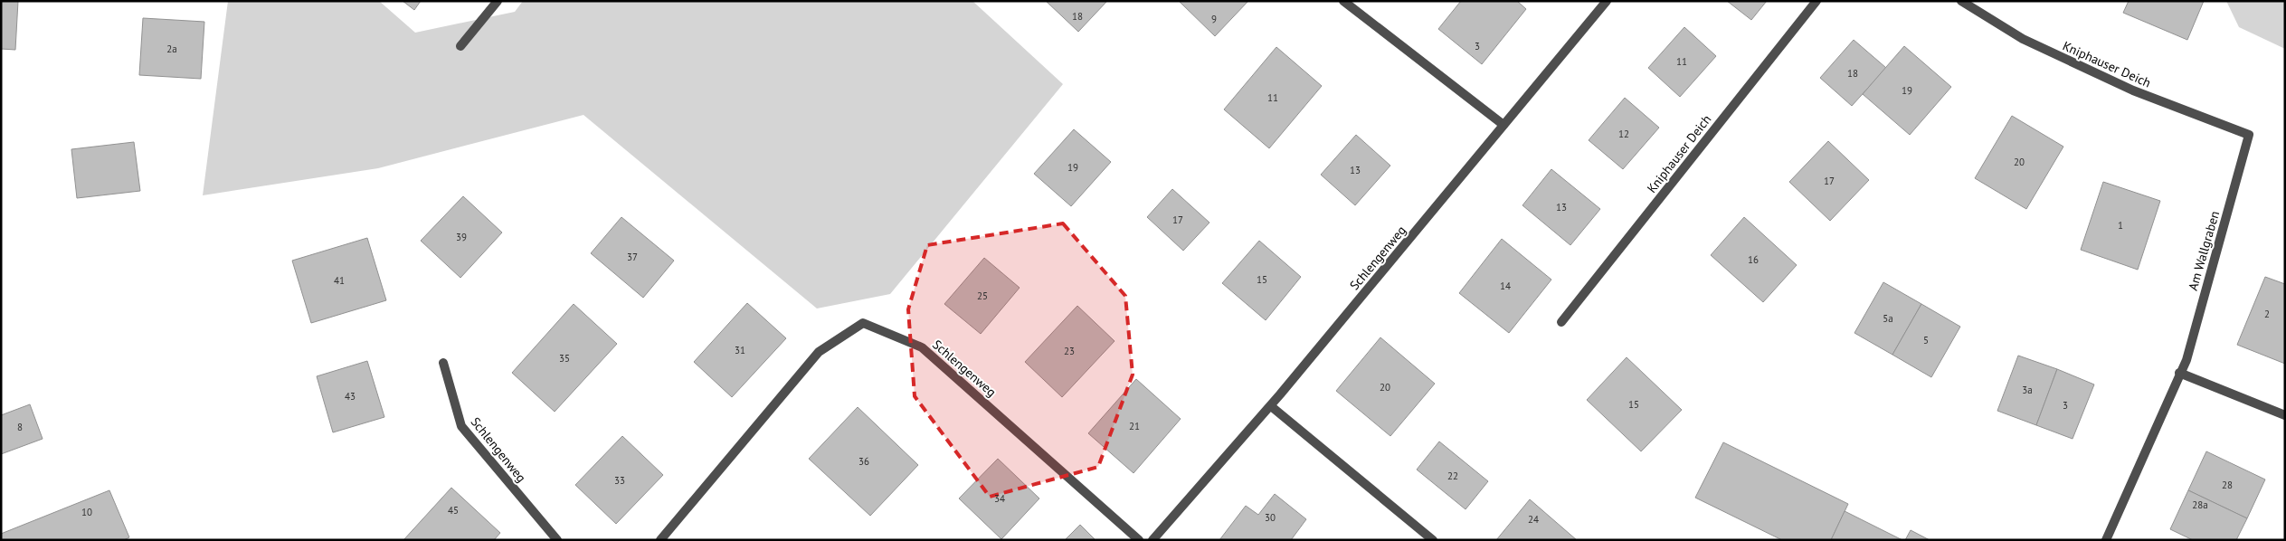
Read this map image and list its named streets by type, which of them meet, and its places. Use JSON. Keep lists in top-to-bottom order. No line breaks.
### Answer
{"streets":{"street":["Kniphauser Deich","Am Wallgraben","Schlengenweg"]},"crossings":[["Kniphauser Deich","Am Wallgraben"]],"house_numbers":["18","9","3","2a","11","18","19","11","12","20","19","13","17","13","17","1","39","37","16","15","41","14","25","2","5a","5","31","23","35","20","3a","43","15","3","21","8","36","22","33","28","34","28a","45","10","30","24"]}
